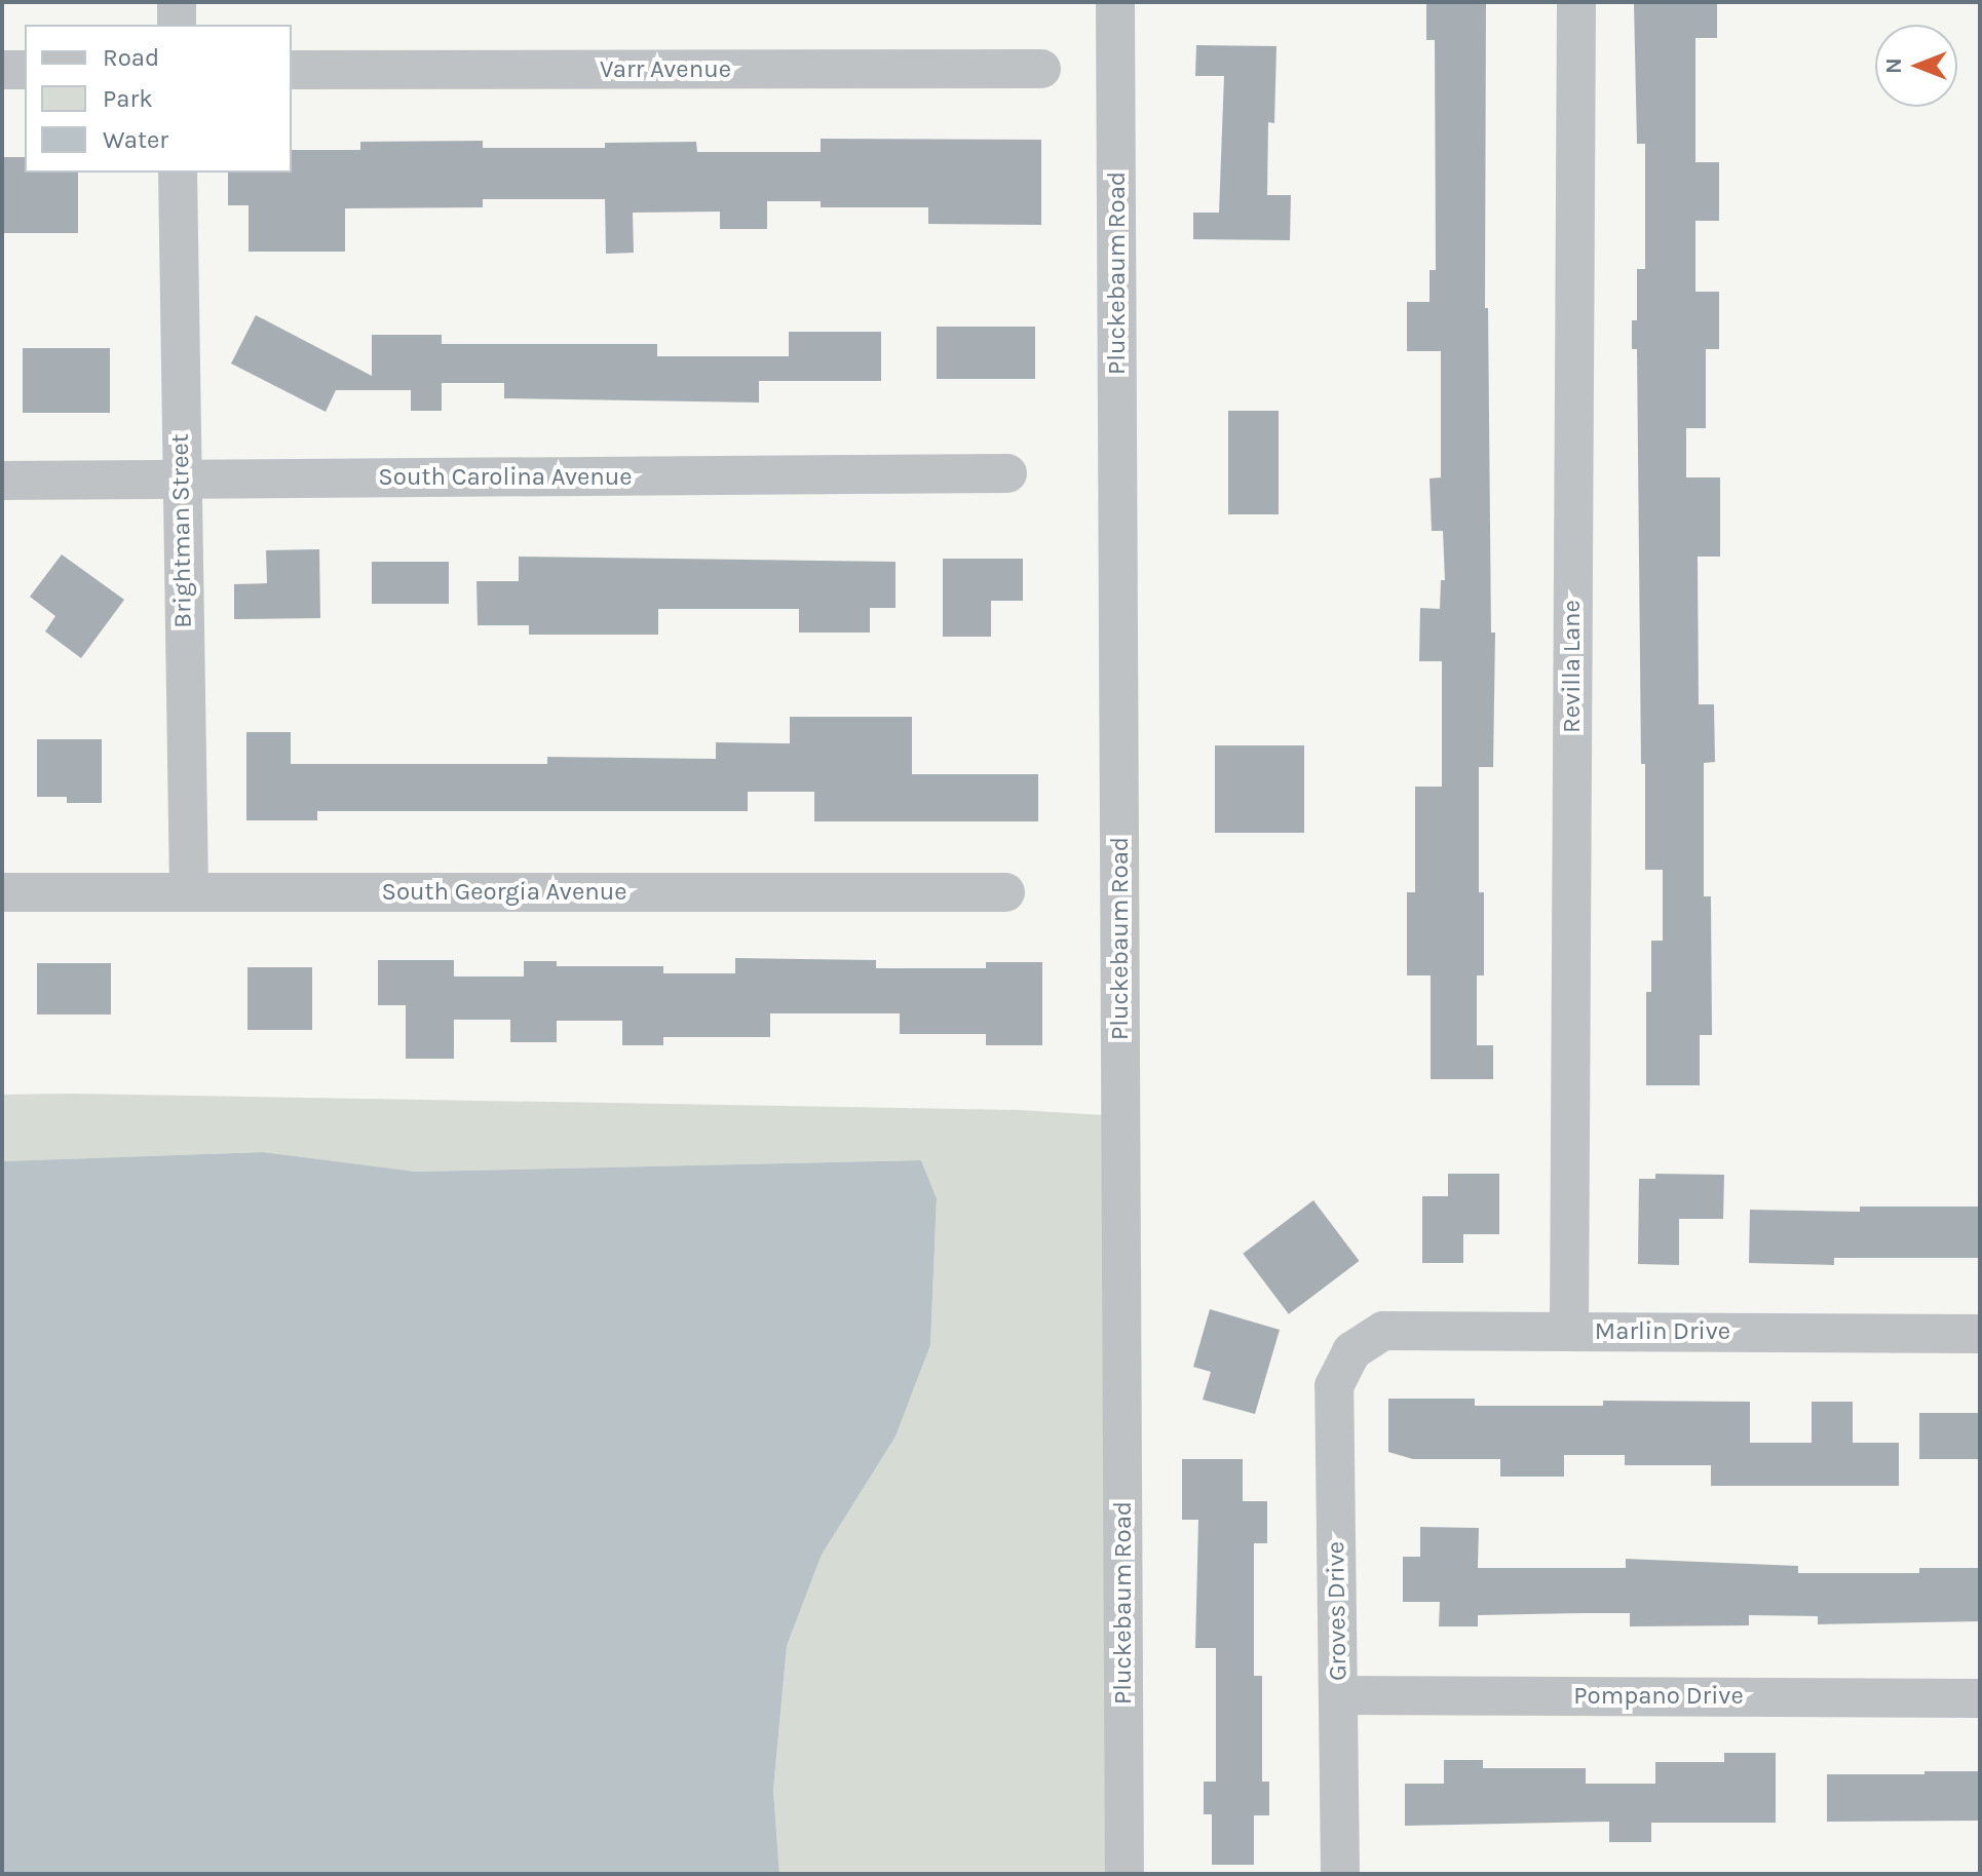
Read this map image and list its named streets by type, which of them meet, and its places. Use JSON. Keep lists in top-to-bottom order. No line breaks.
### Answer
{"streets":{"street":["Varr Avenue","Pluckebaum Road","South Carolina Avenue","Brightman Street","Revilla Lane","South Georgia Avenue","Marlin Drive","Groves Drive","Pompano Drive"]},"crossings":[["South Carolina Avenue","Brightman Street"],["Brightman Street","South Georgia Avenue"],["Revilla Lane","Marlin Drive"],["Marlin Drive","Groves Drive"],["Groves Drive","Pompano Drive"]],"legend":["Road","Park","Water"],"north":"left"}
